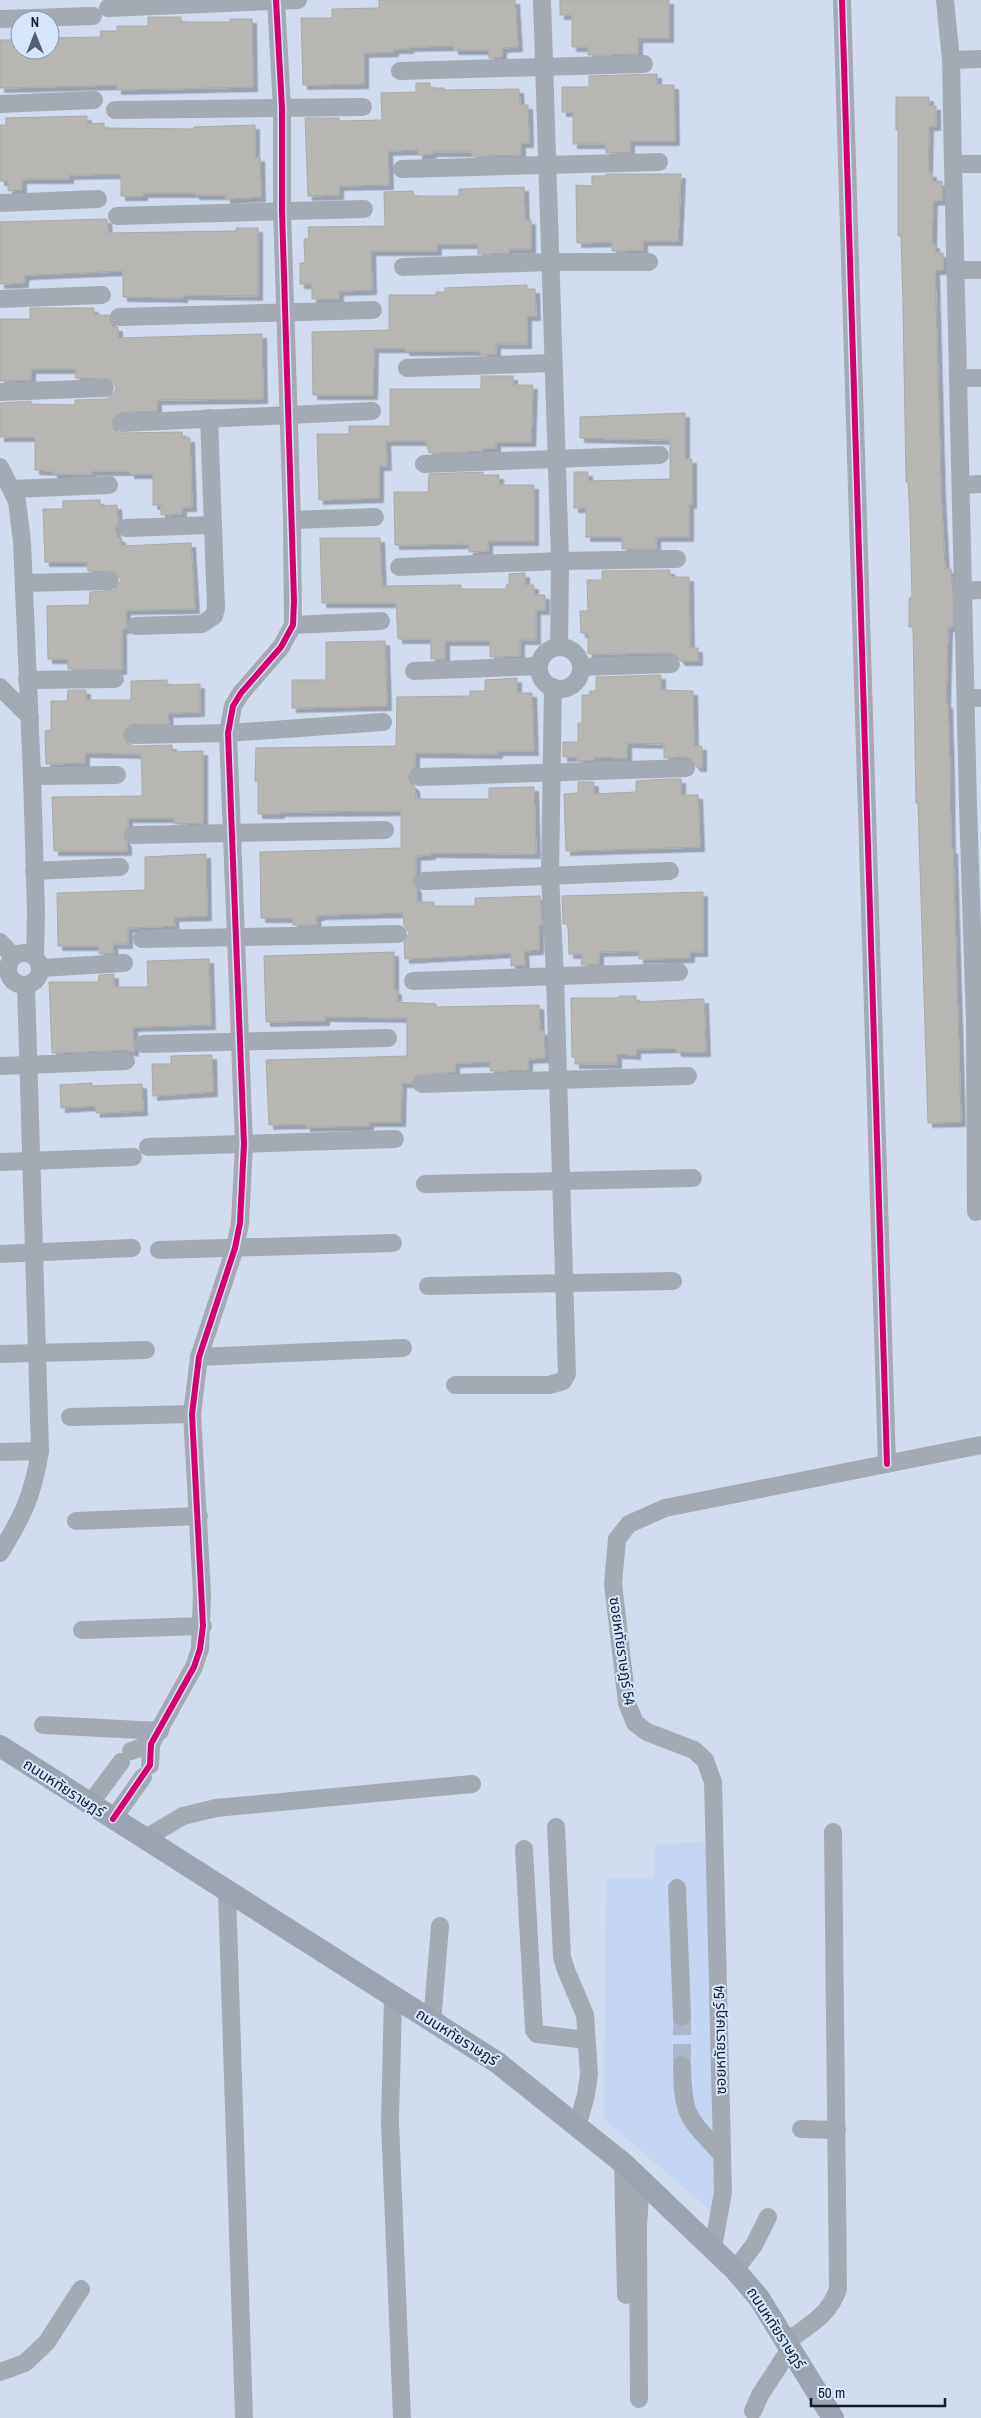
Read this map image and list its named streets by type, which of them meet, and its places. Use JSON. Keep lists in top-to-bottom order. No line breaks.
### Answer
{"streets":{"main road":["ถนนหทัยราษฎร์"],"street":["ซอยหทัยราษฎร์ 54"]},"crossings":[["ซอยหทัยราษฎร์ 54","ถนนหทัยราษฎร์"]],"scale_bar":"50 m","north":"top"}
